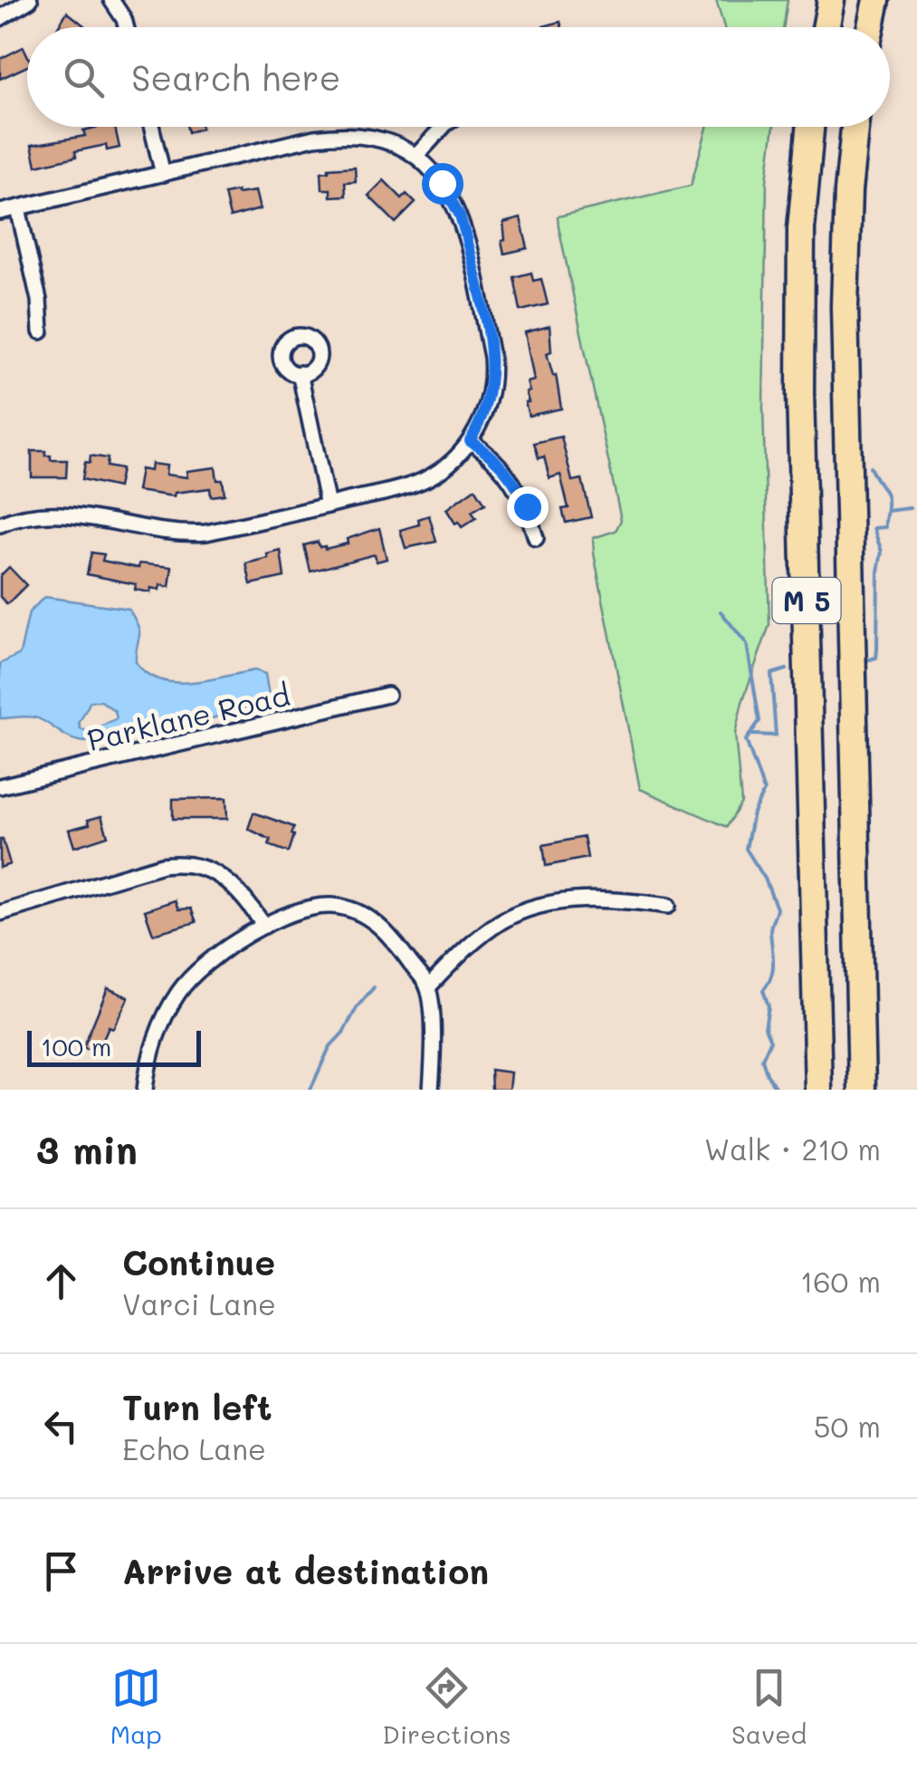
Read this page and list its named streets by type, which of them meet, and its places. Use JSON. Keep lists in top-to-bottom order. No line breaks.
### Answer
{"streets":{"highway":["M 5"],"street":["Parklane Road"]},"scale_bar":"100 m","page":{"search":"Search here","scale":"100 m","heading":["3 min","Walk · 210 m"],"list":[["Continue","Varci Lane","160 m"],["Turn left","Echo Lane","50 m"],"Arrive at destination"],"nav":["Map","Directions","Saved"]}}
